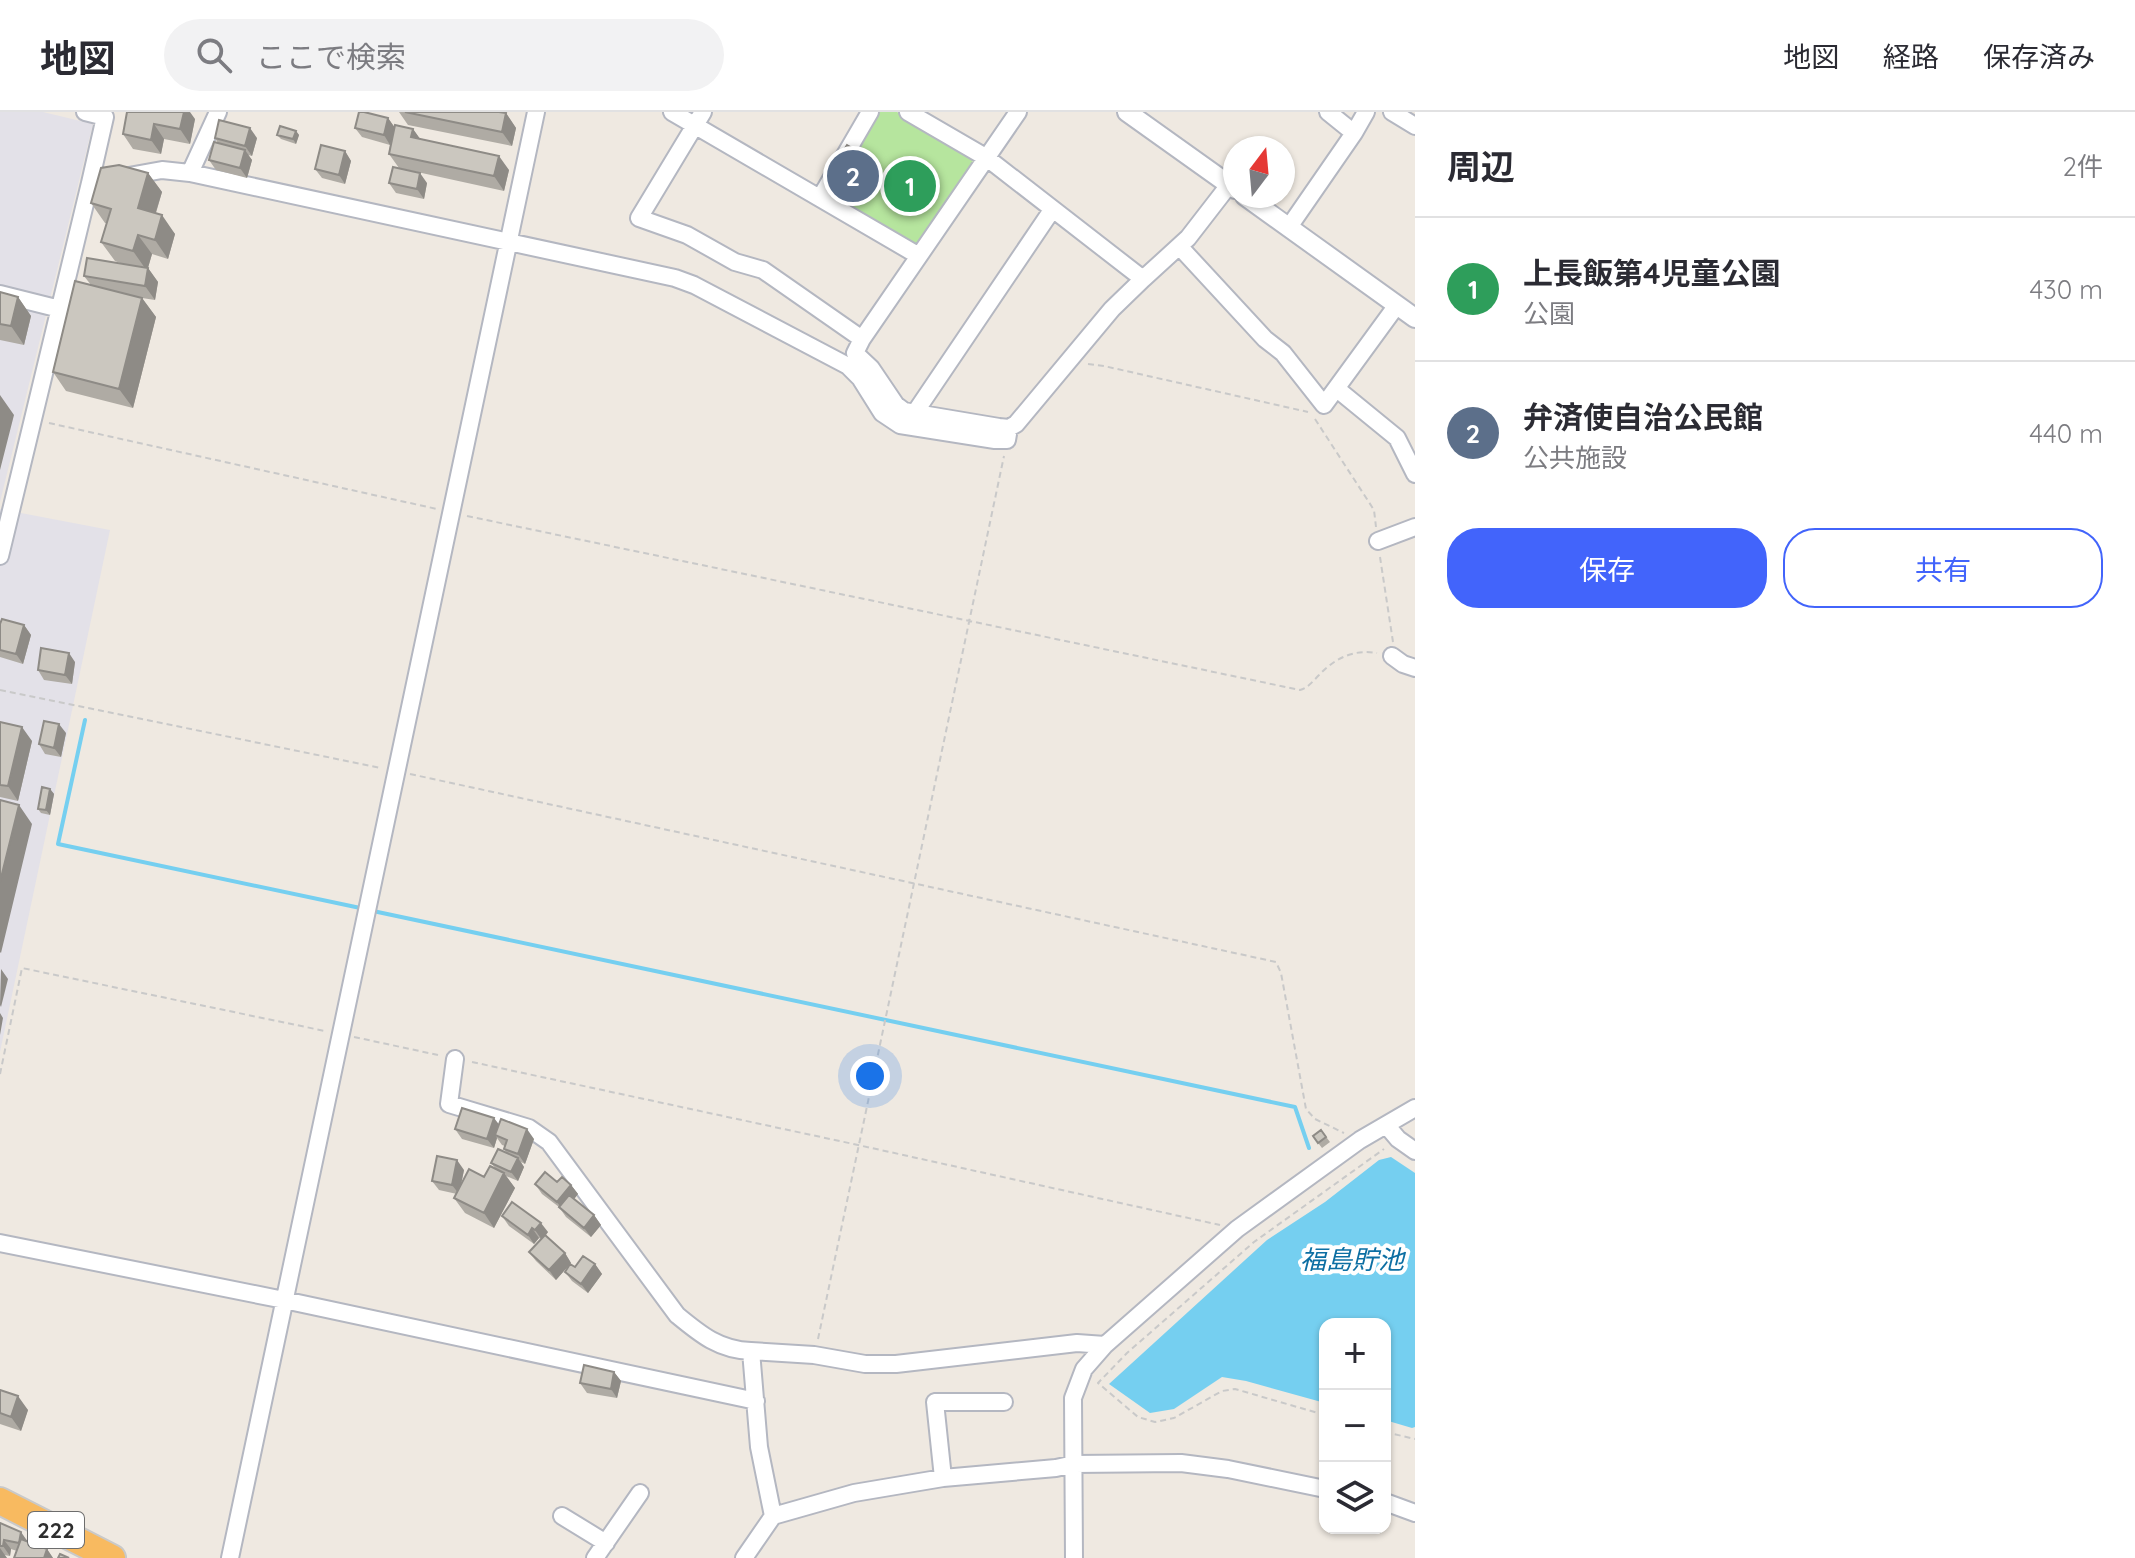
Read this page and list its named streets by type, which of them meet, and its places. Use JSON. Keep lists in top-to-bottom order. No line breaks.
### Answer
{"streets":{"highway":["222"]},"water":["福島貯池"],"north":"top","page":{"header":"地図","search":"ここで検索","nav":["地図","経路","保存済み"],"heading":["周辺","2件"],"pins":["2","1"],"list":[{"mark":"1","name":"上長飯第4児童公園","note":"公園","value":"430 m"},{"mark":"2","name":"弁済使自治公民館","note":"公共施設","value":"440 m"}],"buttons":["保存","共有"],"map_buttons":["+","−"]}}
